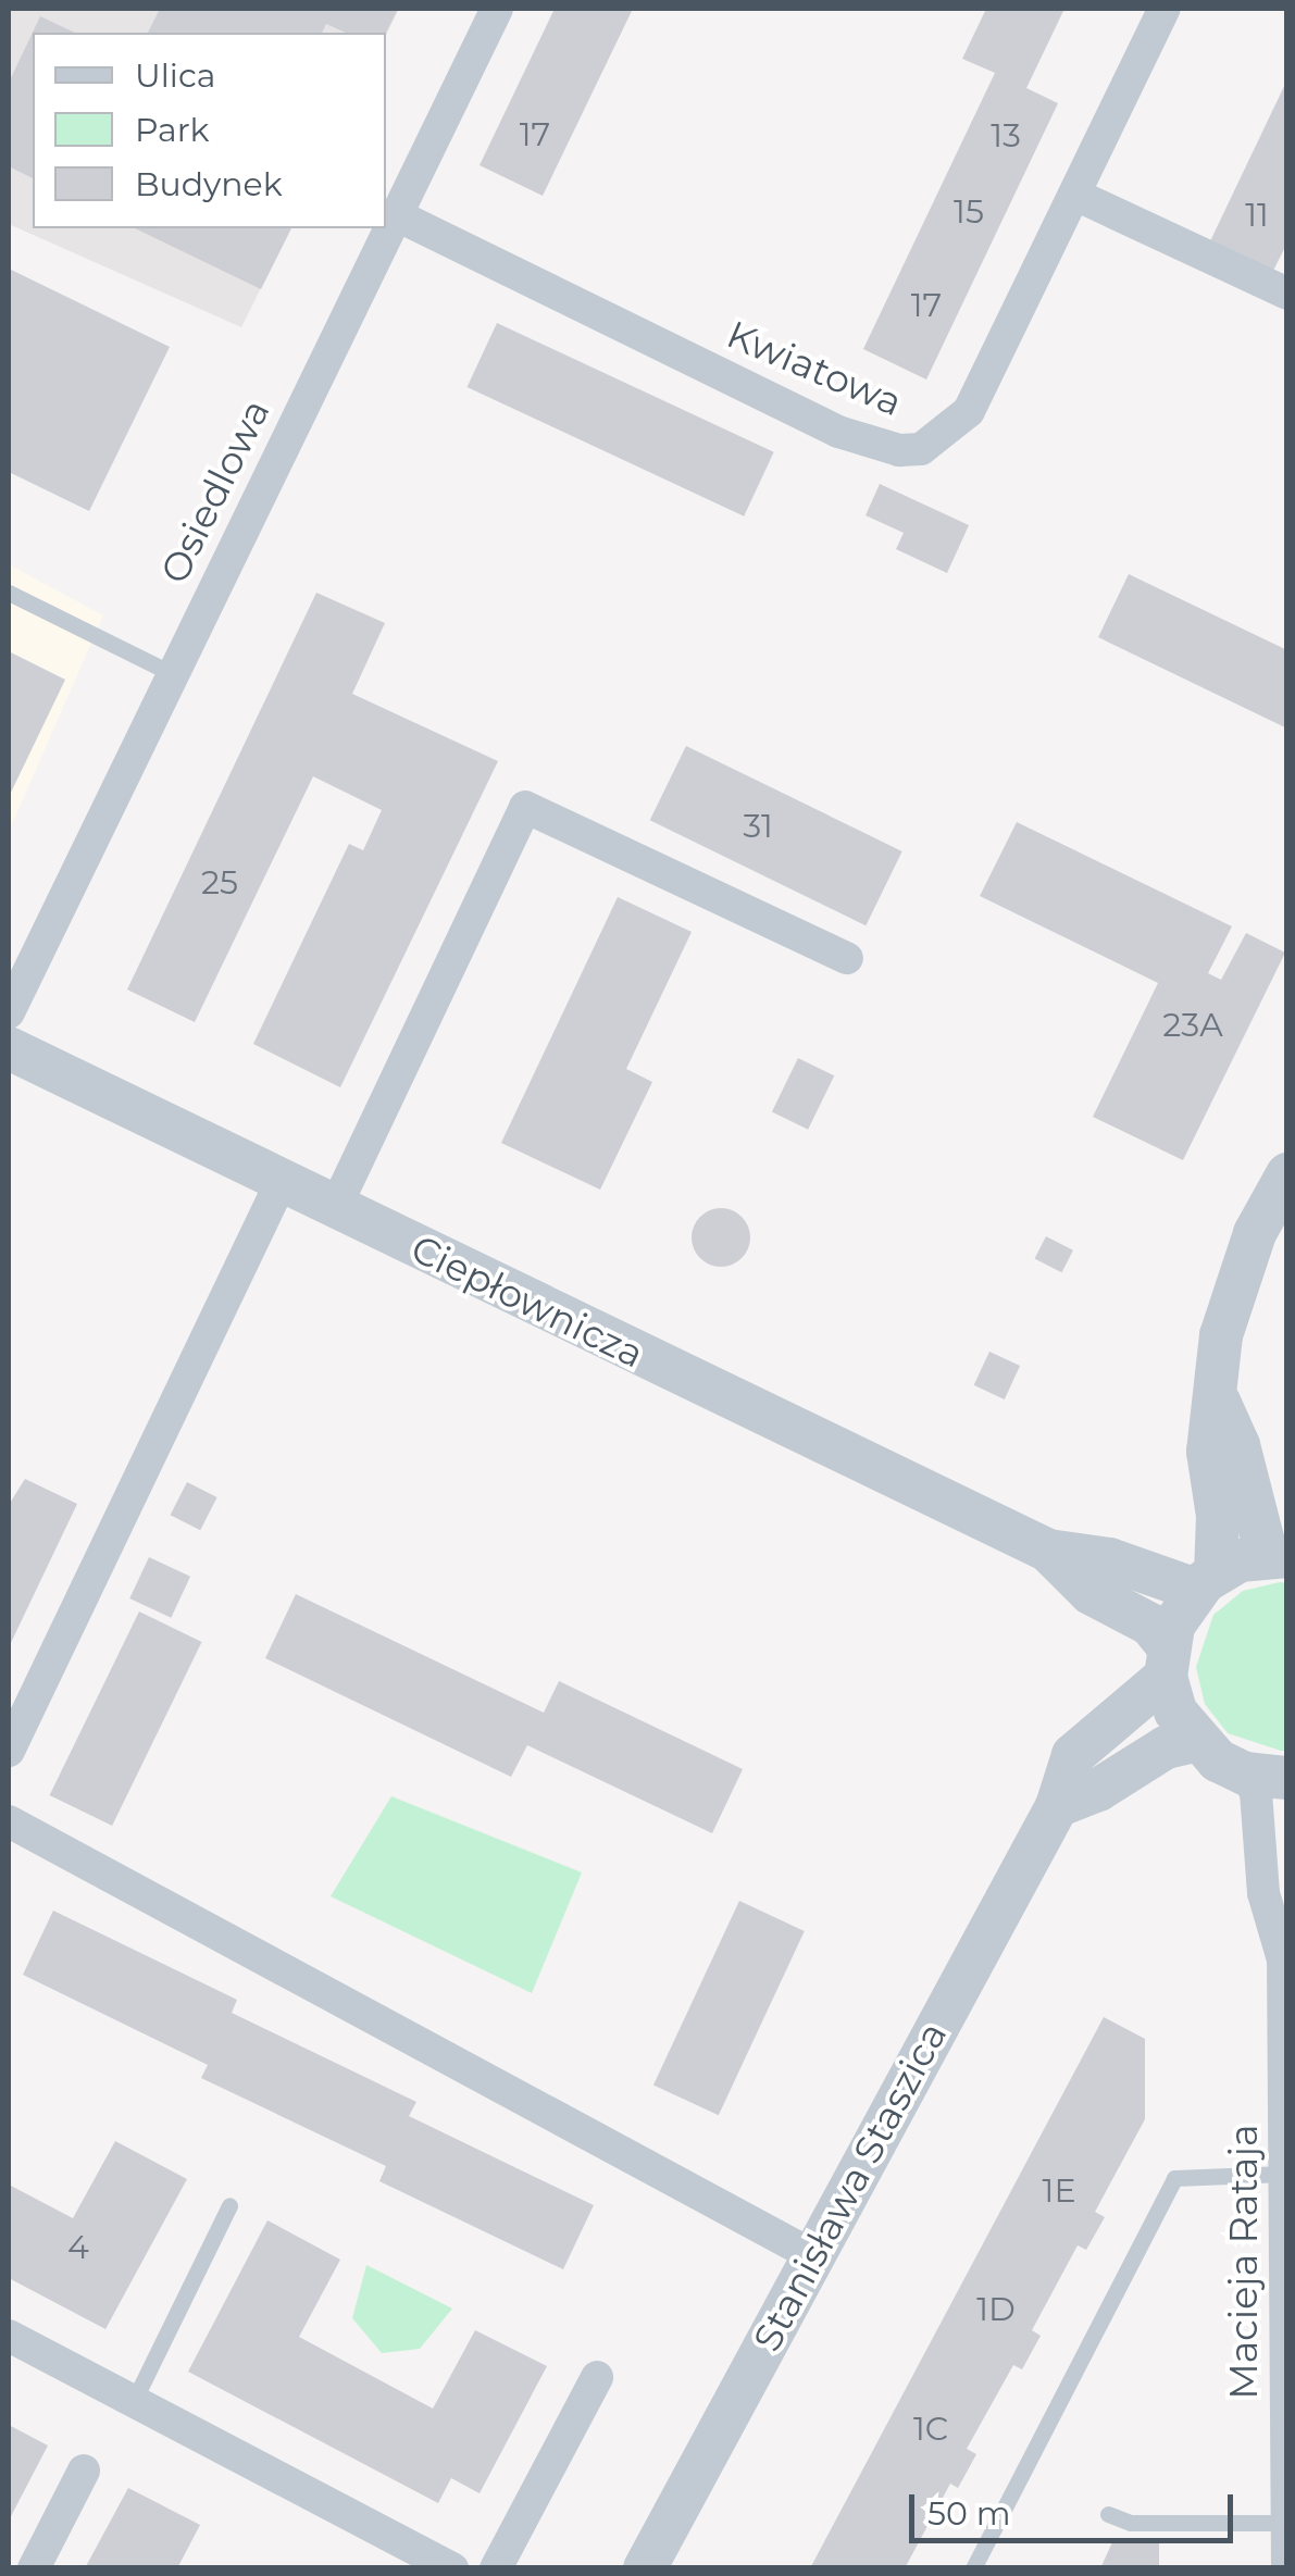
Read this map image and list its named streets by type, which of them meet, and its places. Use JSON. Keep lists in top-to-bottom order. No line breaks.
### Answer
{"streets":{"street":["Kwiatowa","Osiedlowa","Ciepłownicza","Stanisława Staszica","Macieja Rataja"]},"crossings":[["Kwiatowa","Osiedlowa"],["Ciepłownicza","Stanisława Staszica"]],"house_numbers":["17","13","15","11","17","31","25","23A","1E","4","1D","1C"],"legend":["Ulica","Park","Budynek"],"scale_bar":"50 m"}
